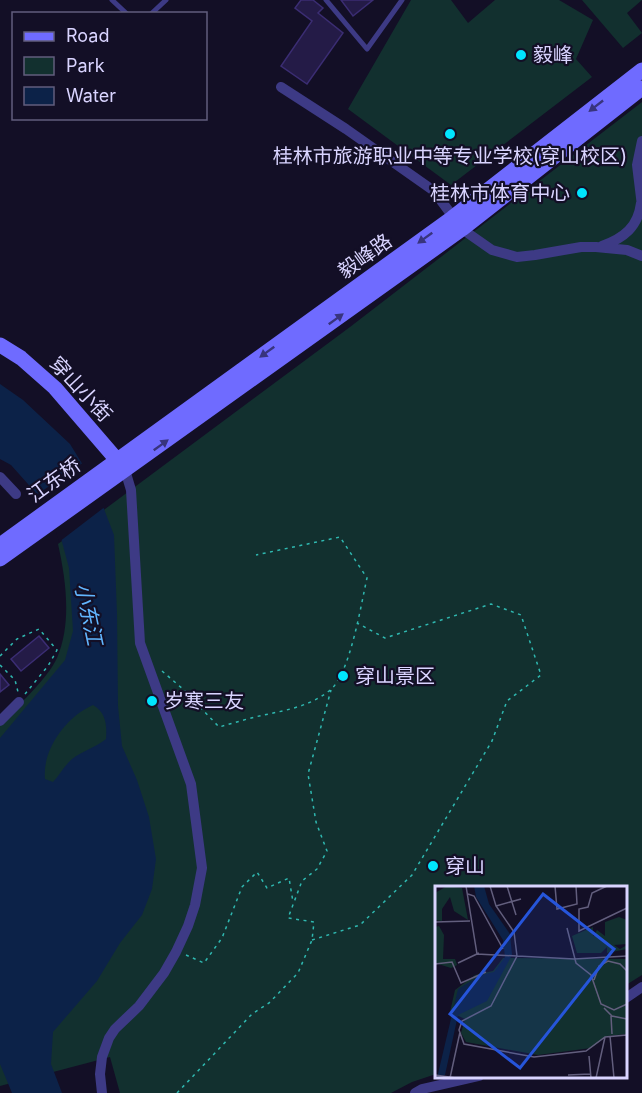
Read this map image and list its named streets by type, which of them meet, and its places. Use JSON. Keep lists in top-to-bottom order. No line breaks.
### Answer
{"streets":{"main road":["毅峰路","穿山小街","江东桥"]},"crossings":[["毅峰路","穿山小街"],["毅峰路","江东桥"],["穿山小街","江东桥"]],"water":["小东江"],"places":["毅峰","桂林市旅游职业中等专业学校(穿山校区)","桂林市体育中心","穿山景区","岁寒三友","穿山"],"legend":["Road","Park","Water"]}
